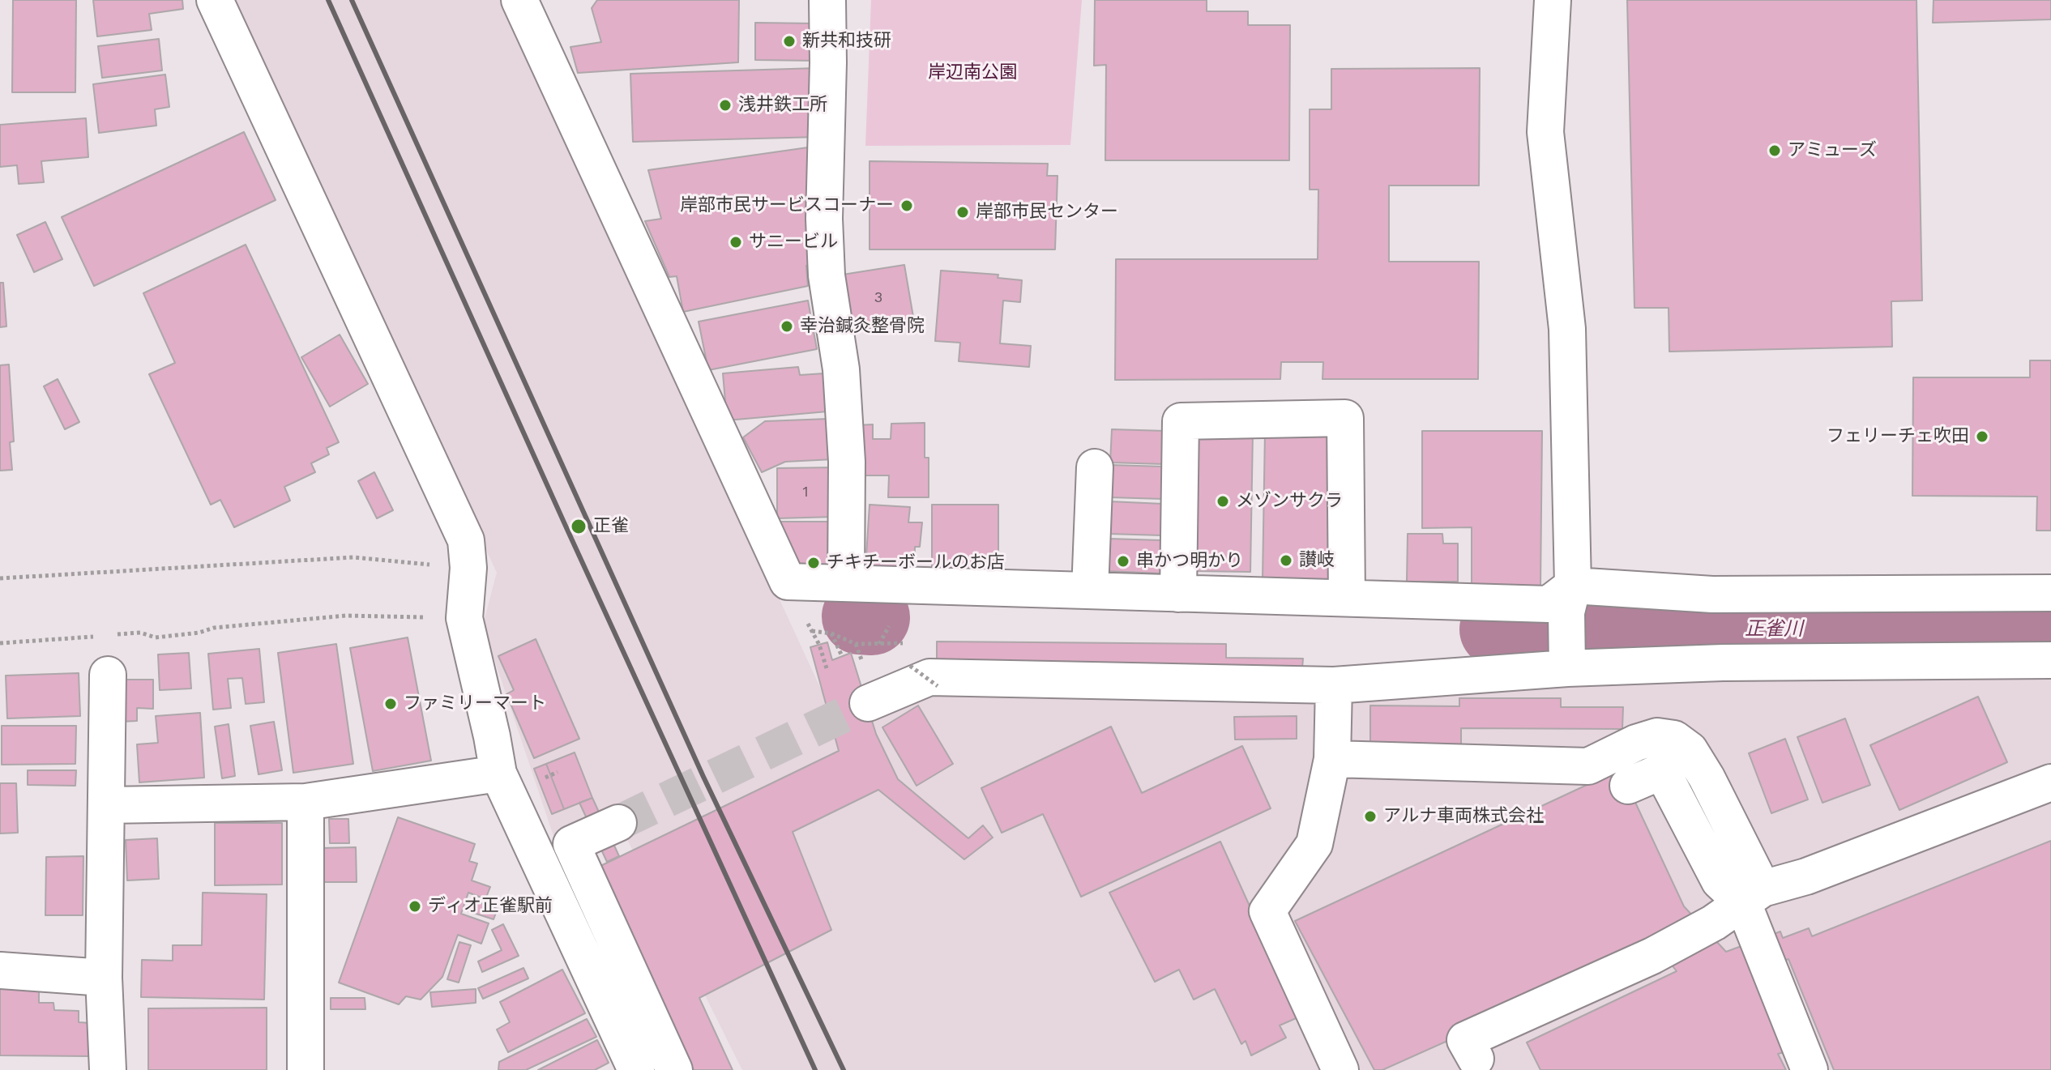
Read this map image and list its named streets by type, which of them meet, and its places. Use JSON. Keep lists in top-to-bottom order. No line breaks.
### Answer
{"water":["正雀川"],"parks":["岸辺南公園"],"places":["新共和技研","浅井鉄工所","アミューズ","岸部市民サービスコーナー","岸部市民センター","サニービル","幸治鍼灸整骨院","フェリーチェ吹田","メゾンサクラ","正雀","讃岐","串かつ明かり","チキチーボールのお店","ファミリーマート","アルナ車両株式会社","ディオ正雀駅前"],"house_numbers":["3","1"]}
